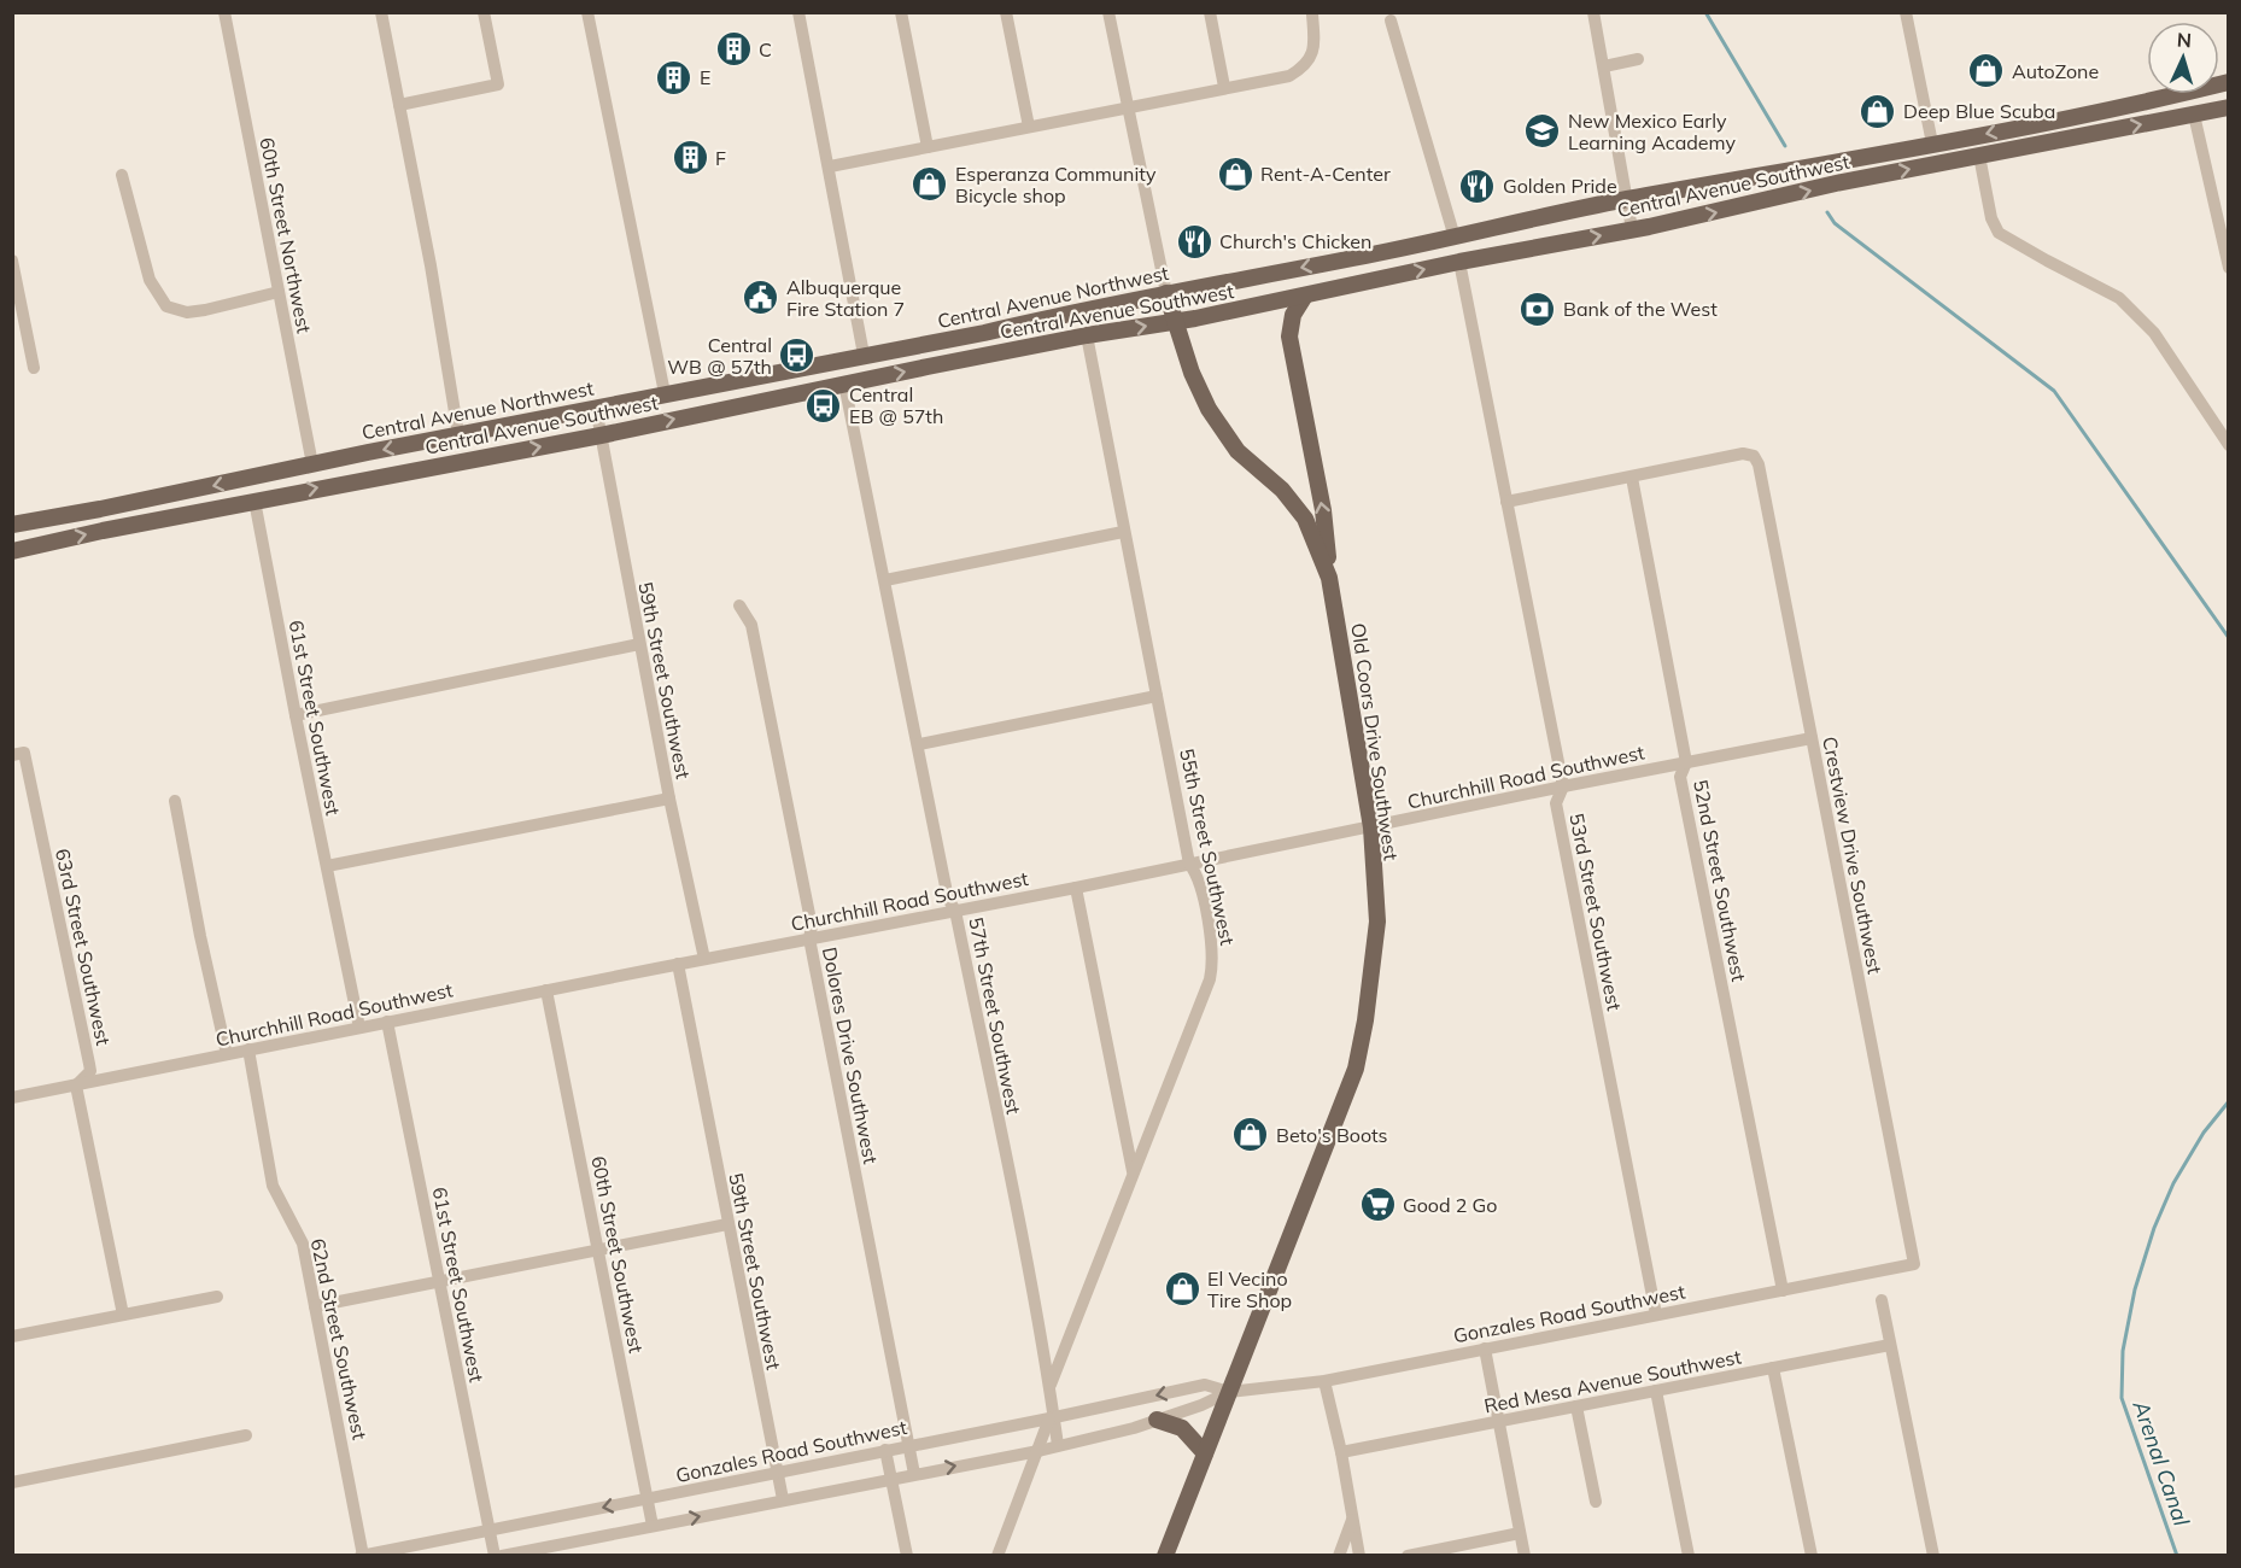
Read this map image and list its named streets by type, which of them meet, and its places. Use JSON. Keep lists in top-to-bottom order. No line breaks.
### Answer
{"streets":{"main road":["Central Avenue Southwest","Central Avenue Northwest","Old Coors Drive Southwest"],"street":["60th Street Northwest","59th Street Southwest","61st Street Southwest","Churchhill Road Southwest","55th Street Southwest","Crestview Drive Southwest","52nd Street Southwest","53rd Street Southwest","63rd Street Southwest","57th Street Southwest","Dolores Drive Southwest","60th Street Southwest","Gonzales Road Southwest","62nd Street Southwest","Red Mesa Avenue Southwest"]},"crossings":[["Central Avenue Southwest","59th Street Southwest"],["Central Avenue Southwest","61st Street Southwest"],["Central Avenue Southwest","Old Coors Drive Southwest"],["Central Avenue Southwest","55th Street Southwest"],["Central Avenue Southwest","53rd Street Southwest"],["Central Avenue Southwest","57th Street Southwest"],["60th Street Northwest","Central Avenue Northwest"],["Central Avenue Northwest","59th Street Southwest"],["Central Avenue Northwest","Old Coors Drive Southwest"],["59th Street Southwest","Churchhill Road Southwest"],["59th Street Southwest","Gonzales Road Southwest"],["61st Street Southwest","Churchhill Road Southwest"],["61st Street Southwest","Gonzales Road Southwest"],["Old Coors Drive Southwest","Churchhill Road Southwest"],["Old Coors Drive Southwest","Gonzales Road Southwest"],["Churchhill Road Southwest","55th Street Southwest"],["Churchhill Road Southwest","Crestview Drive Southwest"],["Churchhill Road Southwest","52nd Street Southwest"],["Churchhill Road Southwest","53rd Street Southwest"],["Churchhill Road Southwest","63rd Street Southwest"],["Churchhill Road Southwest","57th Street Southwest"],["Churchhill Road Southwest","Dolores Drive Southwest"],["Churchhill Road Southwest","60th Street Southwest"],["Churchhill Road Southwest","62nd Street Southwest"],["55th Street Southwest","57th Street Southwest"],["Crestview Drive Southwest","52nd Street Southwest"],["Crestview Drive Southwest","Gonzales Road Southwest"],["52nd Street Southwest","Gonzales Road Southwest"],["53rd Street Southwest","Gonzales Road Southwest"],["57th Street Southwest","Gonzales Road Southwest"],["Dolores Drive Southwest","Gonzales Road Southwest"],["60th Street Southwest","Gonzales Road Southwest"],["Gonzales Road Southwest","62nd Street Southwest"]],"one_way":["Central Avenue Southwest","Central Avenue Northwest"],"water":["Arenal Canal"],"places":{"building":["C","E","F"],"shop":["AutoZone","Deep Blue Scuba","Rent-A-Center","Esperanza Community Bicycle shop","Beto's Boots","El Vecino Tire Shop"],"school or university":["New Mexico Early Learning Academy"],"restaurant":["Golden Pride","Church's Chicken"],"public building":["Albuquerque Fire Station 7"],"bank":["Bank of the West"],"bus stop":["Central WB @ 57th","Central EB @ 57th"],"supermarket":["Good 2 Go"]},"north":"top"}
